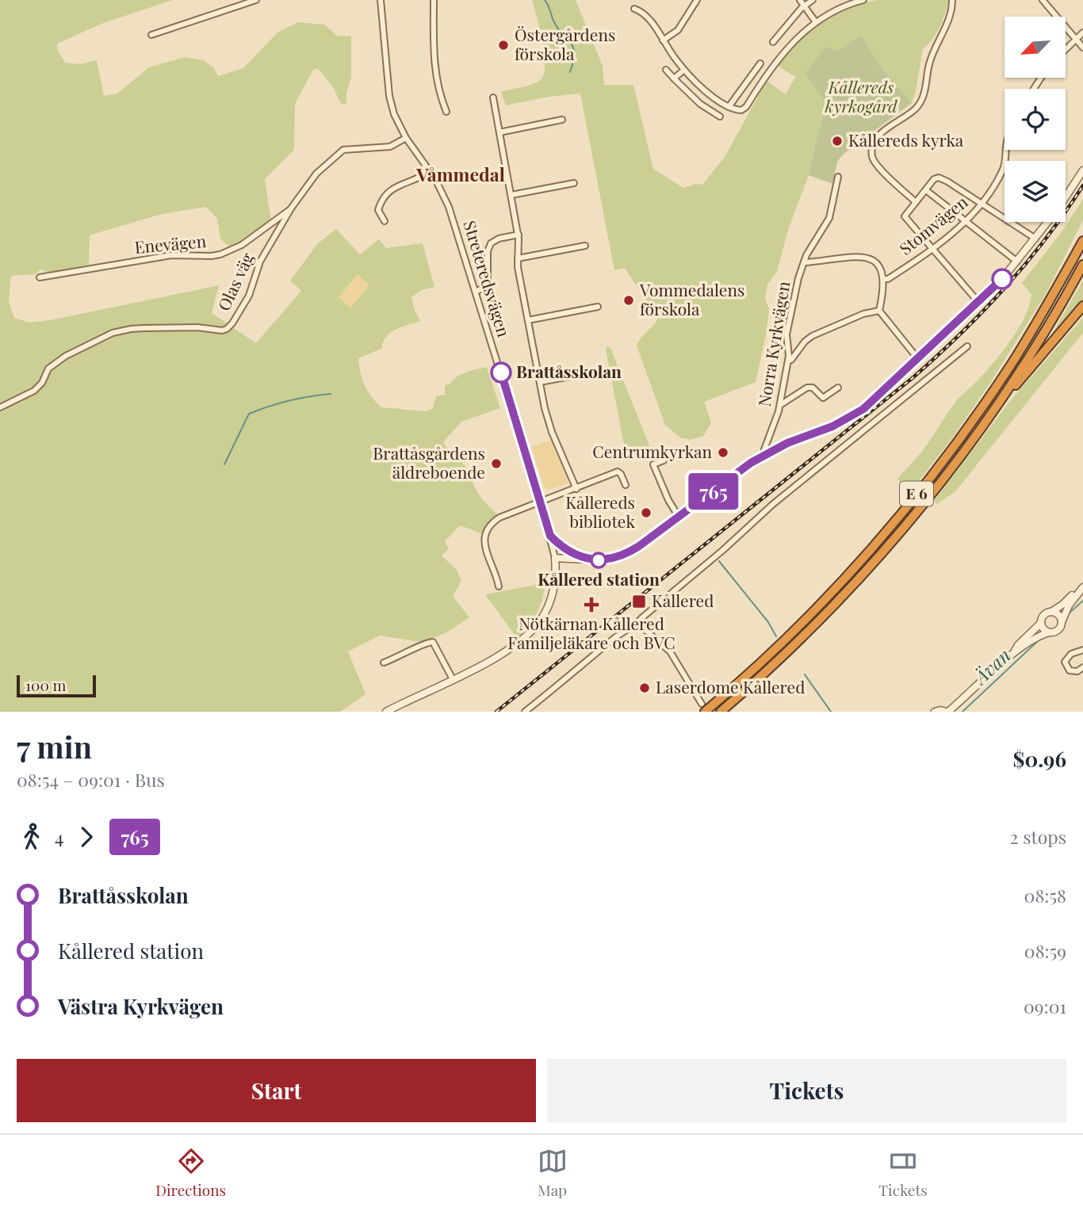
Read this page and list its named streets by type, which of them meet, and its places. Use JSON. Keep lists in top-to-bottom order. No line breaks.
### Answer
{"streets":{"highway":["E 6"],"street":["Stomvägen","Enevägen","Streteredsvägen","Olas väg","Norra Kyrkvägen"]},"crossings":[["Enevägen","Olas väg"],["Streteredsvägen","Olas väg"]],"districts":["Våmmedal"],"water":["Ävan"],"parks":["Kållereds kyrkogård"],"places":{"other":["Östergårdens förskola","Kållereds kyrka","Vommedalens förskola","Brattåsskolan","Centrumkyrkan","Brattåsgårdens äldreboende","Kållereds bibliotek","Kållered station","Laserdome Kållered"],"transit":["Kållered"],"health":["Nötkärnan Kållered Familjeläkare och BVC"]},"lines":["bus line 765"],"scale_bar":"100 m","north":"bottom left","page":{"on_map":"765","scale":"100 m","heading":["7 min","08:54 – 09:01 · Bus","$0.96"],"legs":["4","765","2 stops"],"list":[{"name":"Brattåsskolan","value":"08:58"},{"name":"Kållered station","value":"08:59"},{"name":"Västra Kyrkvägen","value":"09:01"}],"buttons":["Start","Tickets"],"tabs":["Directions","Map","Tickets"]}}
